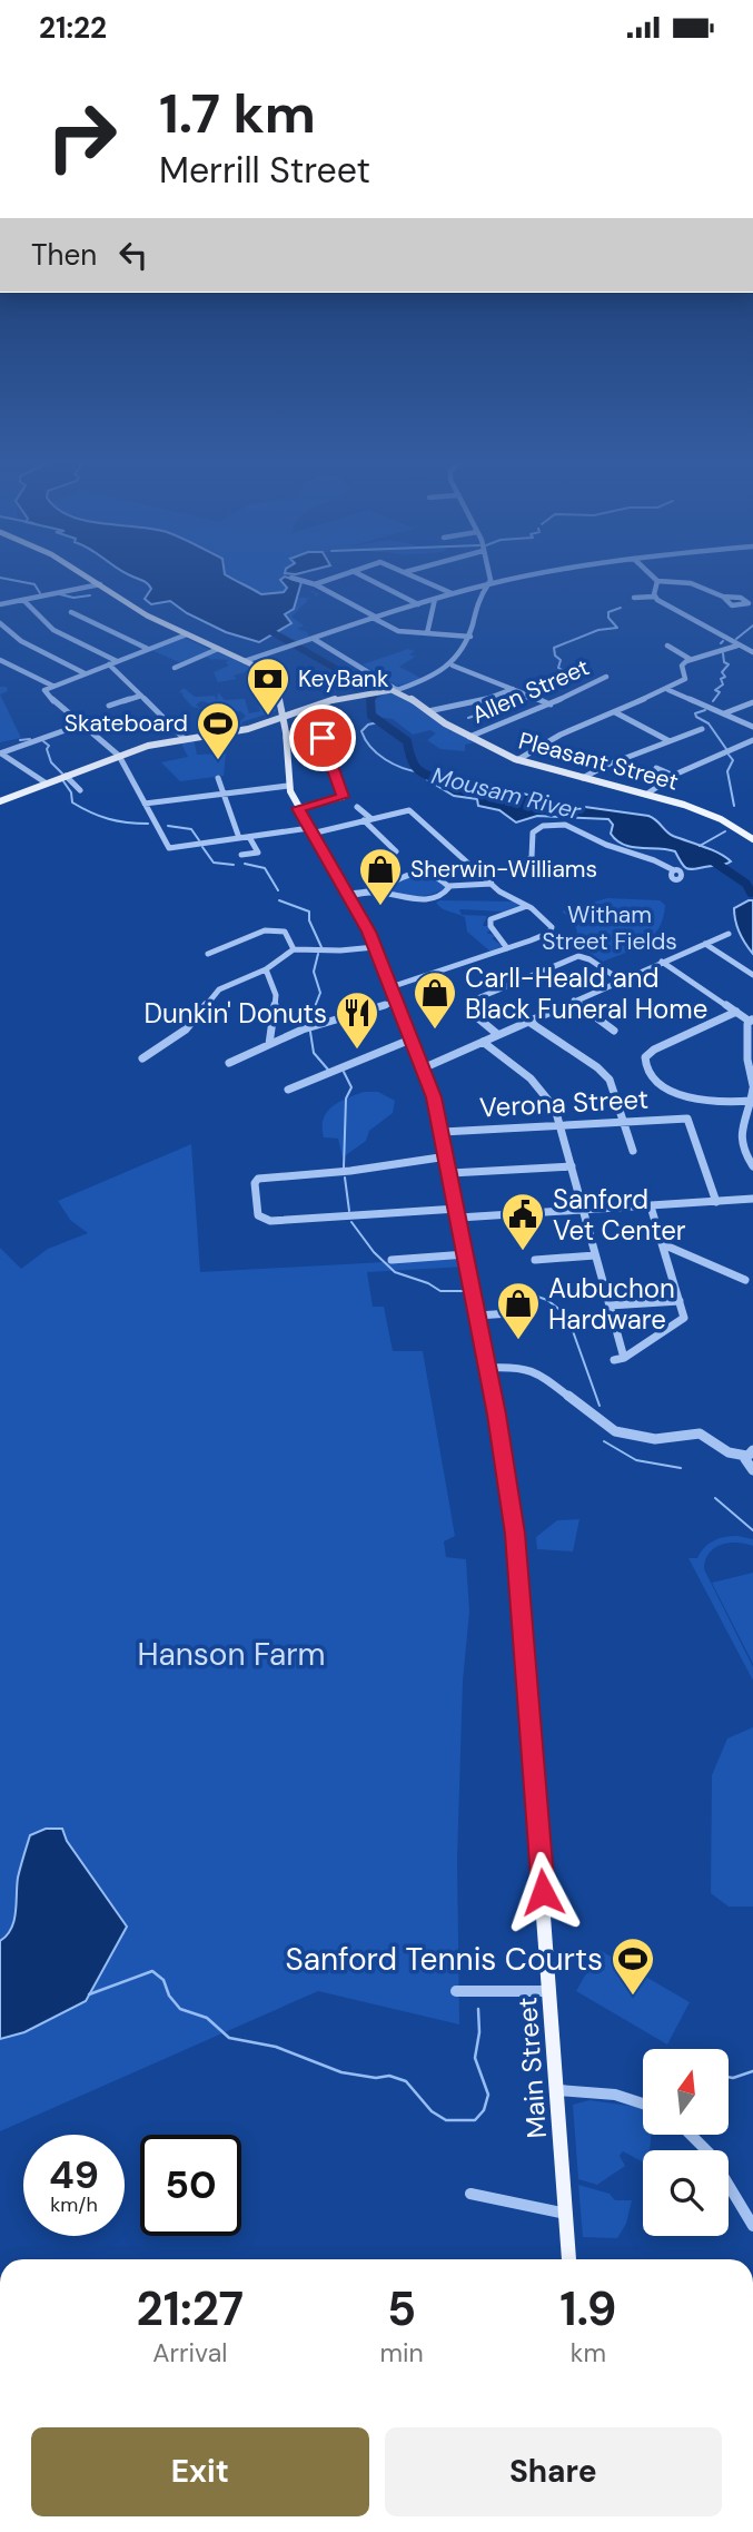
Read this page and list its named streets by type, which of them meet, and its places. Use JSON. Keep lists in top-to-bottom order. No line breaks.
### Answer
{"streets":{"main road":["Pleasant Street","Main Street"],"street":["Allen Street","Verona Street"]},"crossings":[["Allen Street","Pleasant Street"],["Verona Street","Main Street"]],"water":["Mousam River"],"parks":["Witham Street Fields","Hanson Farm"],"places":{"bank":["KeyBank"],"sports":["Skateboard","Sanford Tennis Courts"],"shop":["Sherwin-Williams","Carll-Heald and Black Funeral Home","Aubuchon Hardware"],"restaurant":["Dunkin' Donuts"],"public building":["Sanford Vet Center"]},"north":"top","page":{"status":"21:22","turn":["1.7 km","Merrill Street"],"then":"Then","speed":"49 km/h","limit":"50","eta":["21:27","Arrival","5","min","1.9","km"],"buttons":["Exit","Share"]}}
